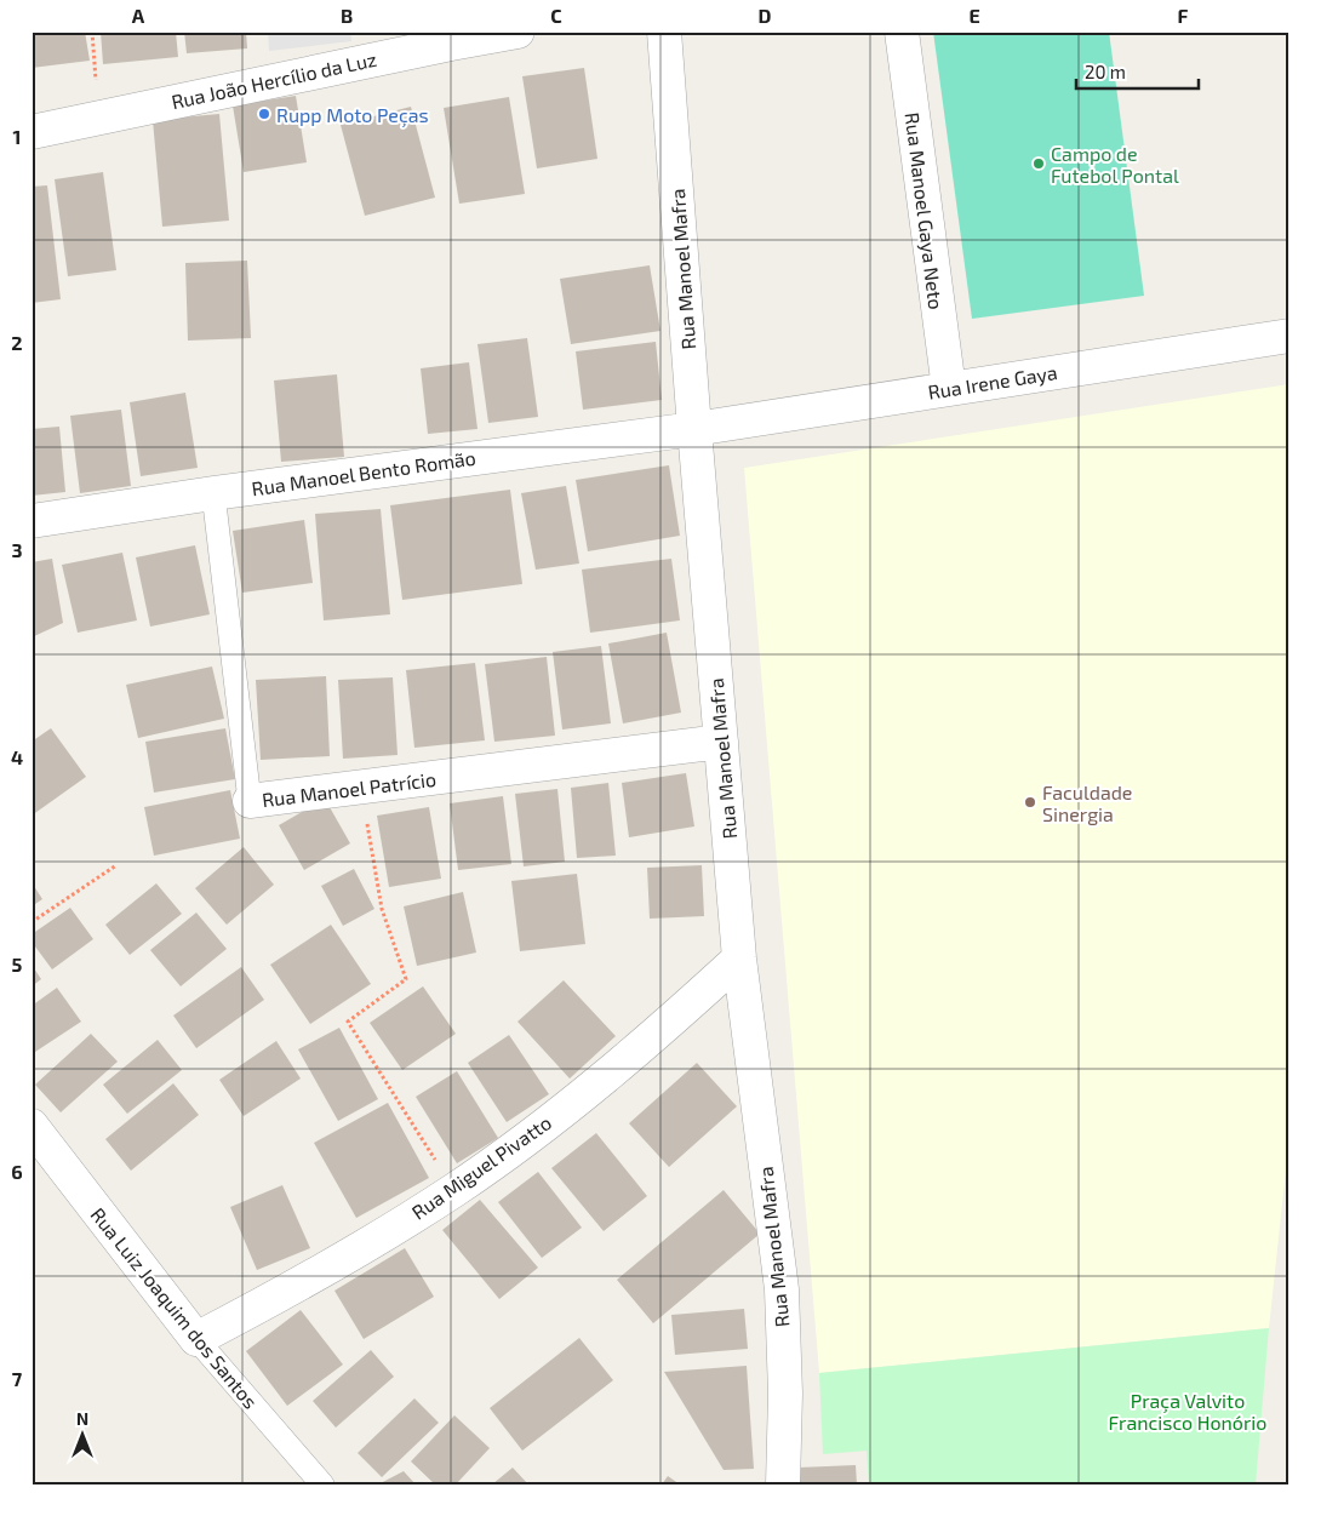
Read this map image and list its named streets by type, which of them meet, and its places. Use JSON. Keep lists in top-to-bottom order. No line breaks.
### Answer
{"streets":{"street":["Rua João Hercílio da Luz","Rua Manoel Gaya Neto","Rua Manoel Mafra","Rua Irene Gaya","Rua Manoel Bento Romão","Rua Manoel Patrício","Rua Miguel Pivatto","Rua Luiz Joaquim dos Santos"]},"crossings":[["Rua Manoel Gaya Neto","Rua Irene Gaya"],["Rua Manoel Mafra","Rua Irene Gaya"],["Rua Manoel Mafra","Rua Manoel Bento Romão"],["Rua Manoel Mafra","Rua Manoel Patrício"],["Rua Manoel Mafra","Rua Miguel Pivatto"],["Rua Irene Gaya","Rua Manoel Bento Romão"],["Rua Manoel Bento Romão","Rua Manoel Patrício"],["Rua Miguel Pivatto","Rua Luiz Joaquim dos Santos"]],"parks":["Praça Valvito Francisco Honório"],"places":["Rupp Moto Peças","Campo de Futebol Pontal","Faculdade Sinergia"],"scale_bar":"20 m","north":"top","grid":{"columns":["A","B","C","D","E","F"],"rows":["1","2","3","4","5","6","7"]}}
